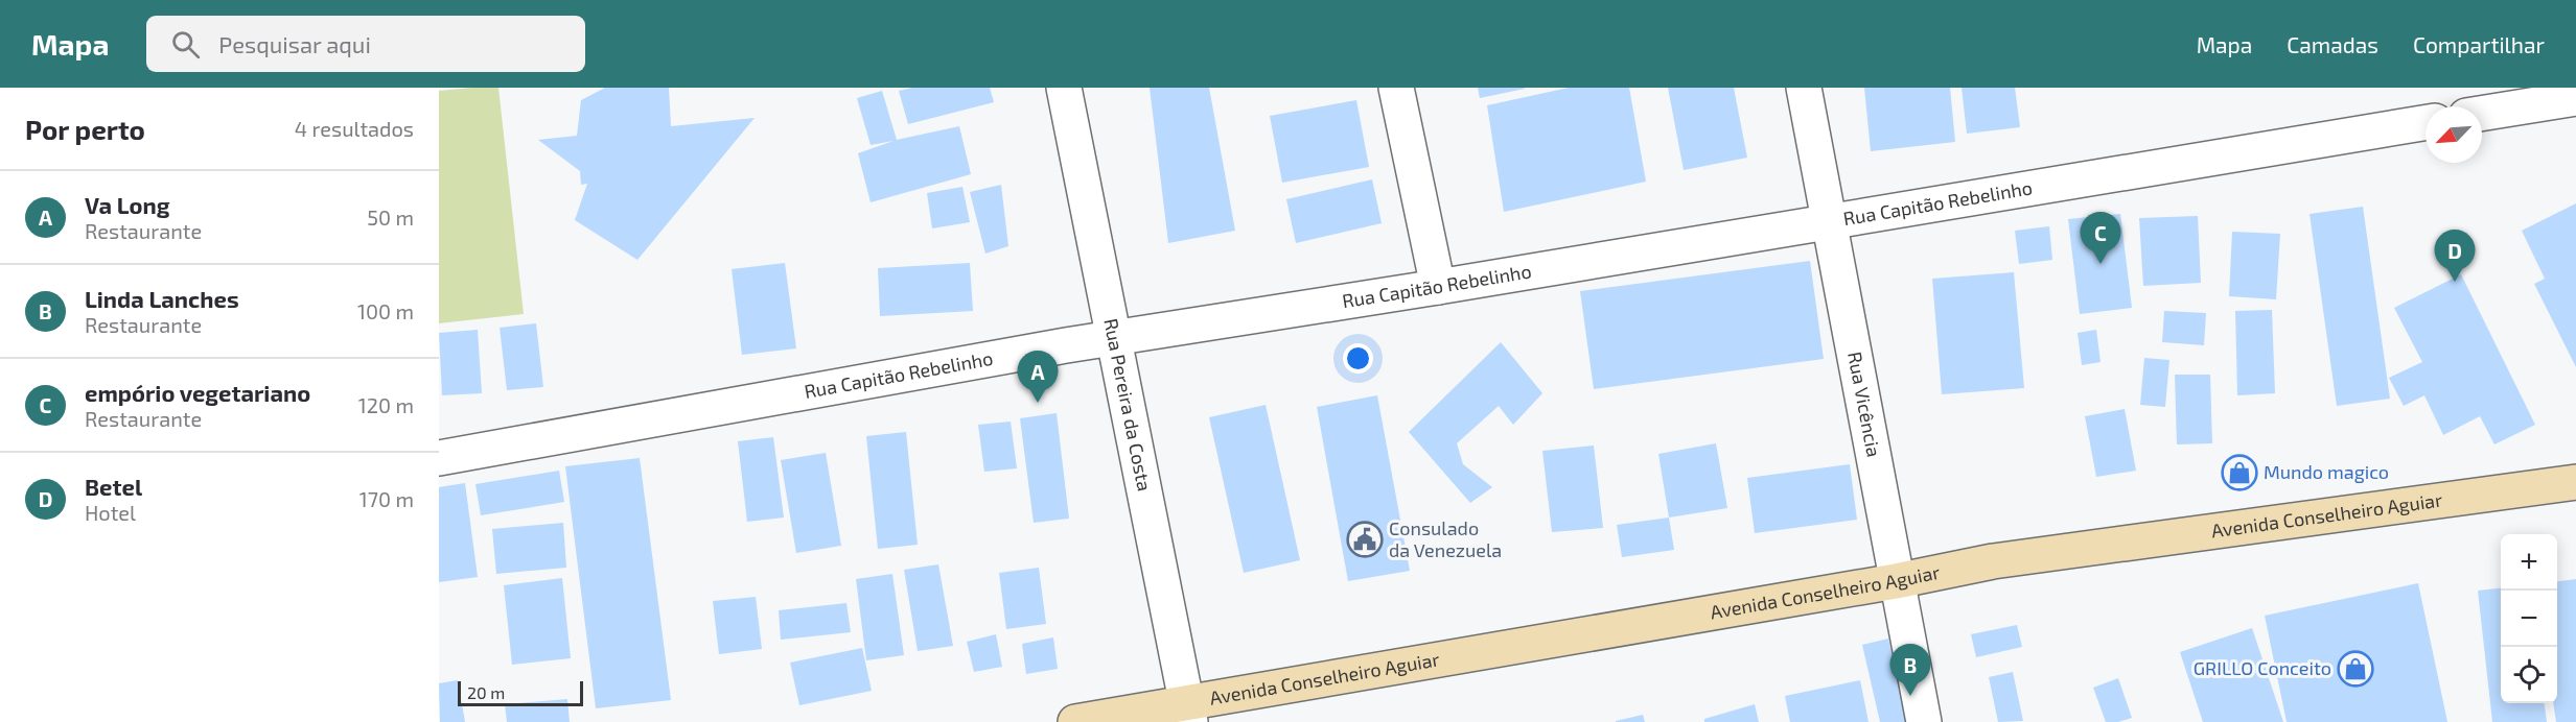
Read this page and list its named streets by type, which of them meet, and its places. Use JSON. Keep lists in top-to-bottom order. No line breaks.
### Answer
{"streets":{"main road":["Avenida Conselheiro Aguiar"],"street":["Rua Capitão Rebelinho","Rua Pereira da Costa","Rua Vicência"]},"crossings":[["Rua Capitão Rebelinho","Rua Pereira da Costa"],["Rua Capitão Rebelinho","Rua Vicência"],["Rua Pereira da Costa","Avenida Conselheiro Aguiar"],["Rua Vicência","Avenida Conselheiro Aguiar"]],"places":{"shop":["Mundo magico","GRILLO Conceito"],"public building":["Consulado da Venezuela"]},"scale_bar":"20 m","north":"bottom left","page":{"header":"Mapa","search":"Pesquisar aqui","nav":["Mapa","Camadas","Compartilhar"],"heading":["Por perto","4 resultados"],"list":[{"mark":"A","name":"Va Long","note":"Restaurante","value":"50 m"},{"mark":"B","name":"Linda Lanches","note":"Restaurante","value":"100 m"},{"mark":"C","name":"empório vegetariano","note":"Restaurante","value":"120 m"},{"mark":"D","name":"Betel","note":"Hotel","value":"170 m"}],"pins":["C","D","A","B"],"map_buttons":["+","−"],"scale":"20 m"}}
